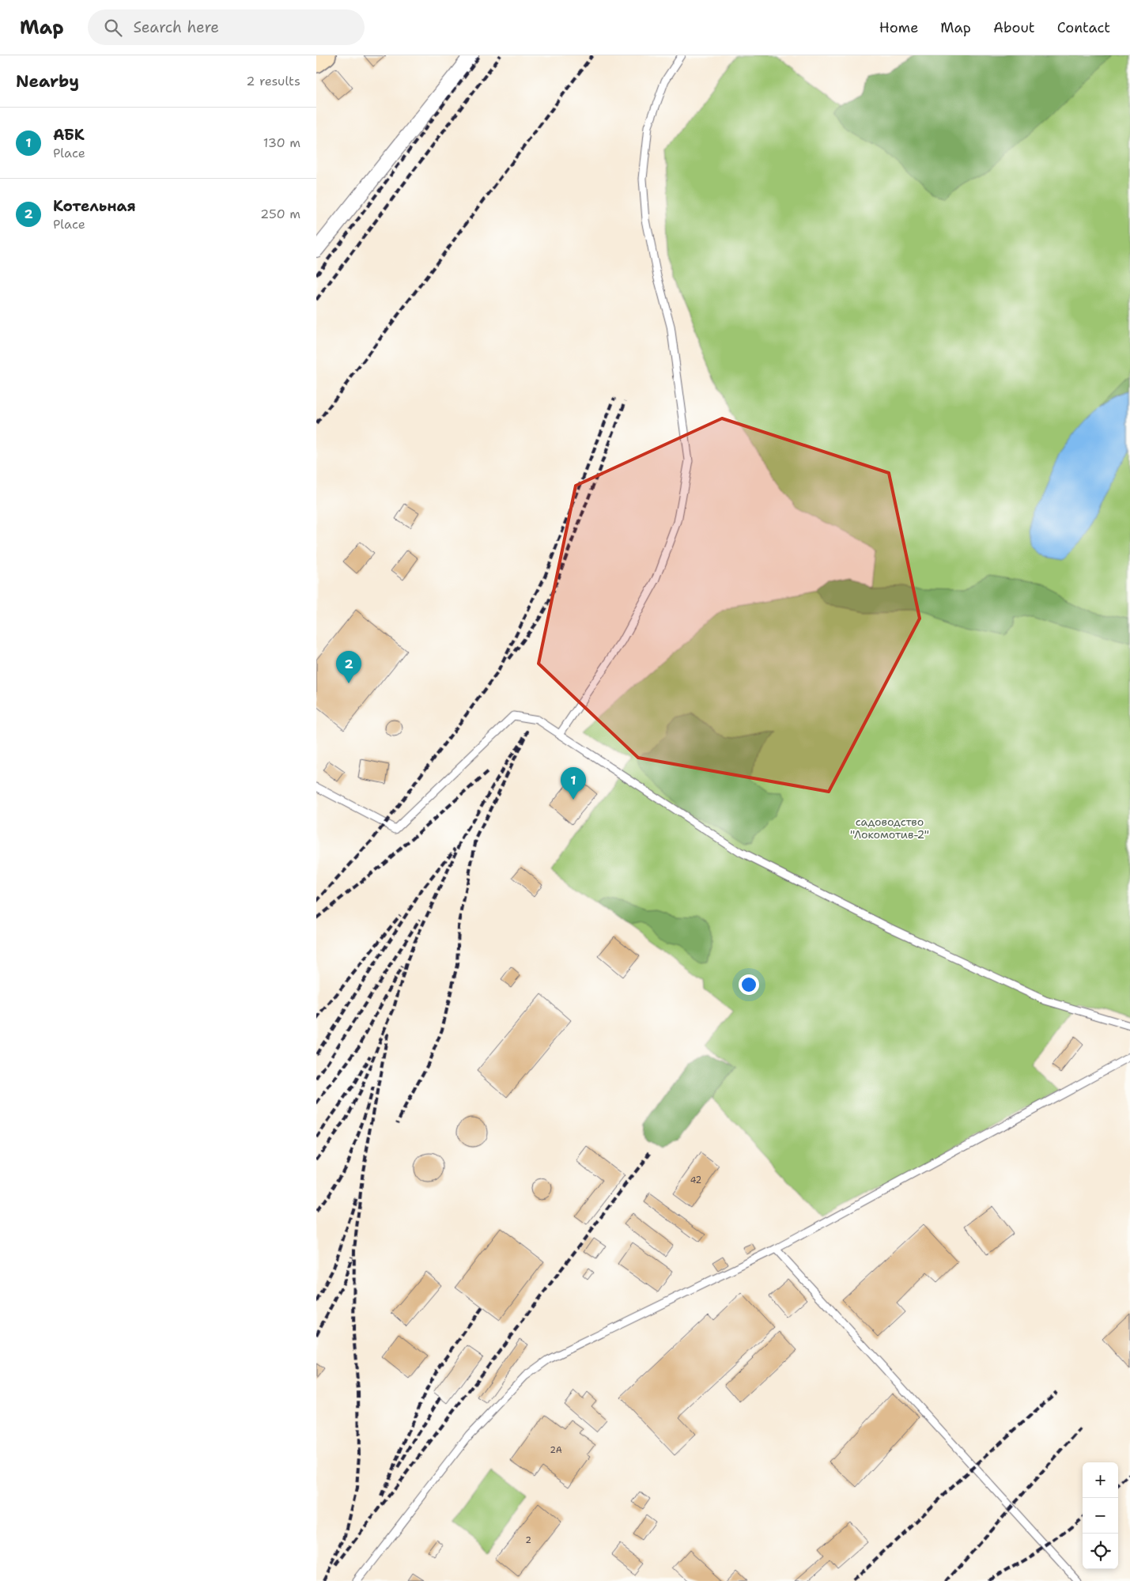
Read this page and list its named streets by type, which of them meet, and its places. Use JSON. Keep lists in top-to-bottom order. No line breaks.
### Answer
{"parks":["садоводство \"Локомотив-2\""],"house_numbers":["42","2А","2"],"page":{"header":"Map","search":"Search here","nav":["Home","Map","About","Contact"],"heading":["Nearby","2 results"],"list":[{"mark":"1","name":"АБК","note":"Place","value":"130 m"},{"mark":"2","name":"Котельная","note":"Place","value":"250 m"}],"pins":["2","1"],"map_buttons":["+","−"]}}
